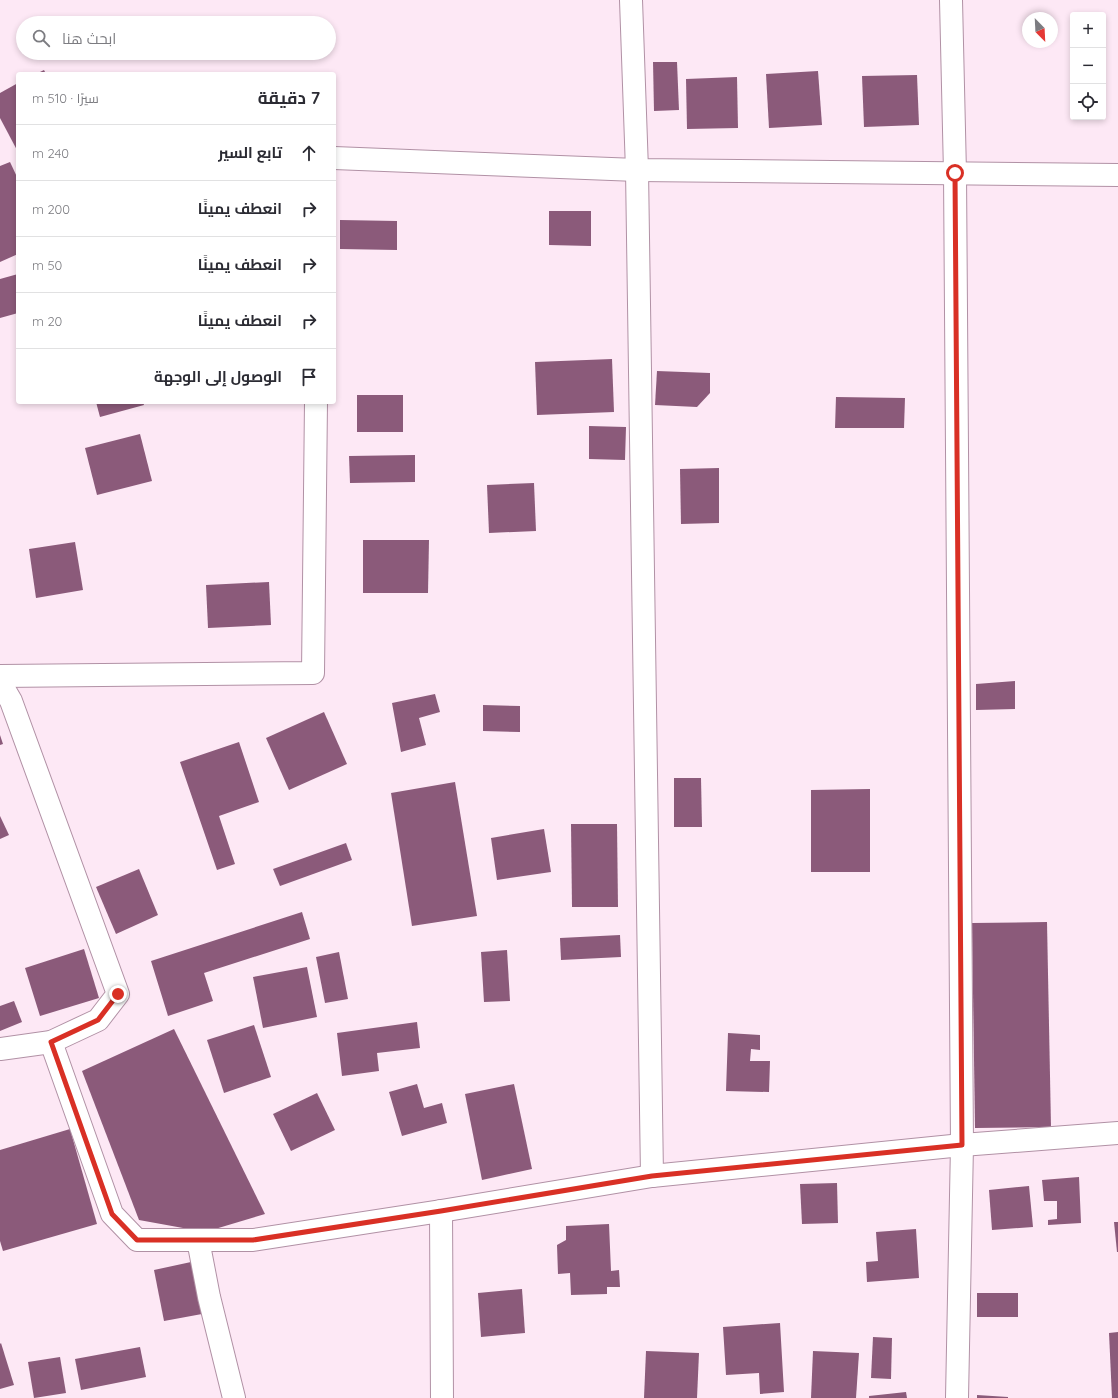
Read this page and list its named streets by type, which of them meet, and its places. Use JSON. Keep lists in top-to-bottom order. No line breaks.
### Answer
{"north":"bottom right","page":{"map_buttons":["+","−"],"search":"ابحث هنا","heading":["7 دقيقة","سيرًا · 510 m"],"list":[["تابع السير","240 m"],["انعطف يمينًا","200 m"],["انعطف يمينًا","50 m"],["انعطف يمينًا","20 m"],"الوصول إلى الوجهة"]}}
